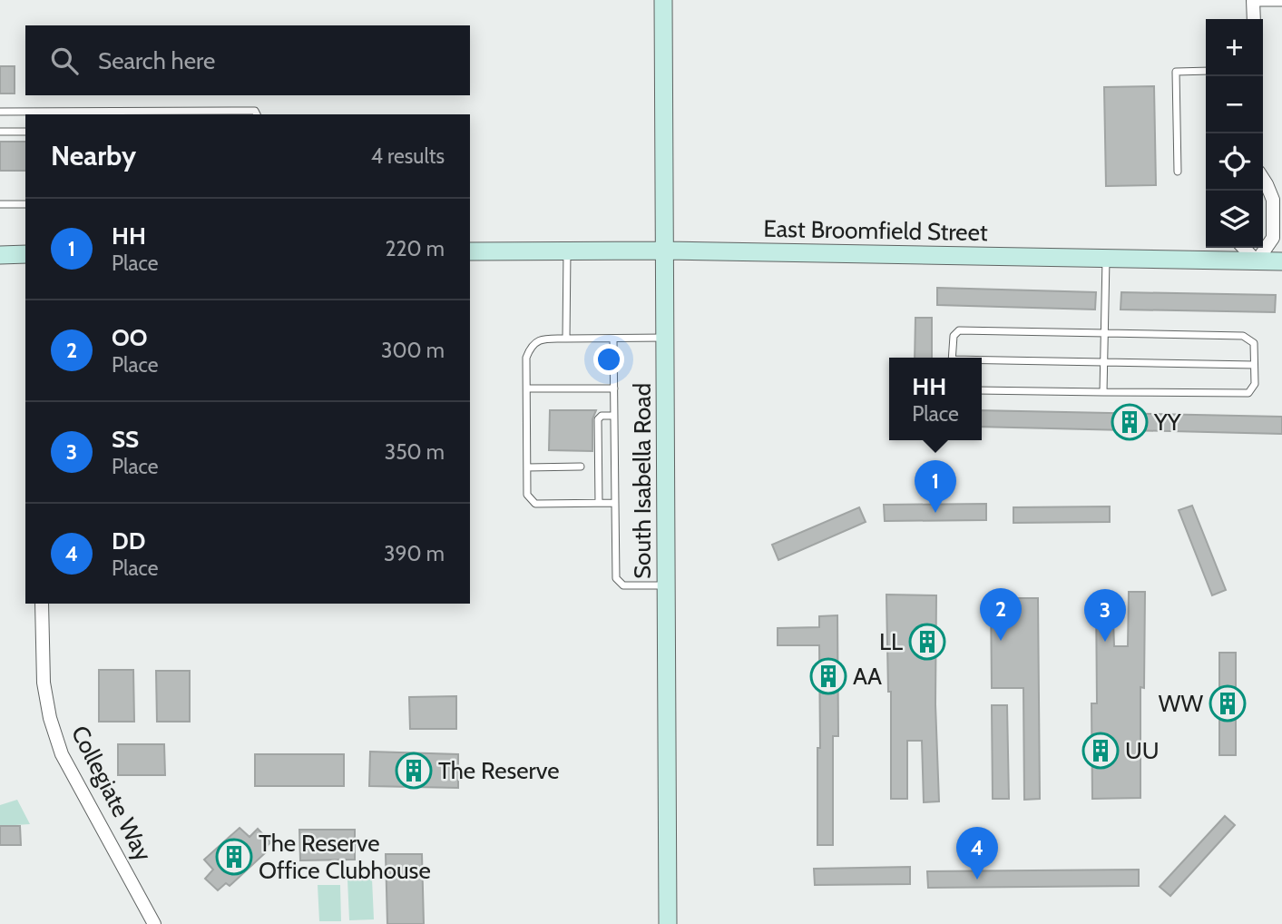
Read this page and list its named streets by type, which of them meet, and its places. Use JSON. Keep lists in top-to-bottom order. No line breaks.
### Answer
{"streets":{"main road":["East Broomfield Street","South Isabella Road"],"street":["Collegiate Way"]},"crossings":[["East Broomfield Street","South Isabella Road"]],"places":{"building":["YY","LL","AA","WW","UU","The Reserve","The Reserve Office Clubhouse"]},"page":{"map_buttons":["+","−"],"search":"Search here","heading":["Nearby","4 results"],"list":[{"mark":"1","name":"HH","note":"Place","value":"220 m"},{"mark":"2","name":"OO","note":"Place","value":"300 m"},{"mark":"3","name":"SS","note":"Place","value":"350 m"},{"mark":"4","name":"DD","note":"Place","value":"390 m"}],"popup":["HH","Place"],"pins":["1","2","3","4"]}}
